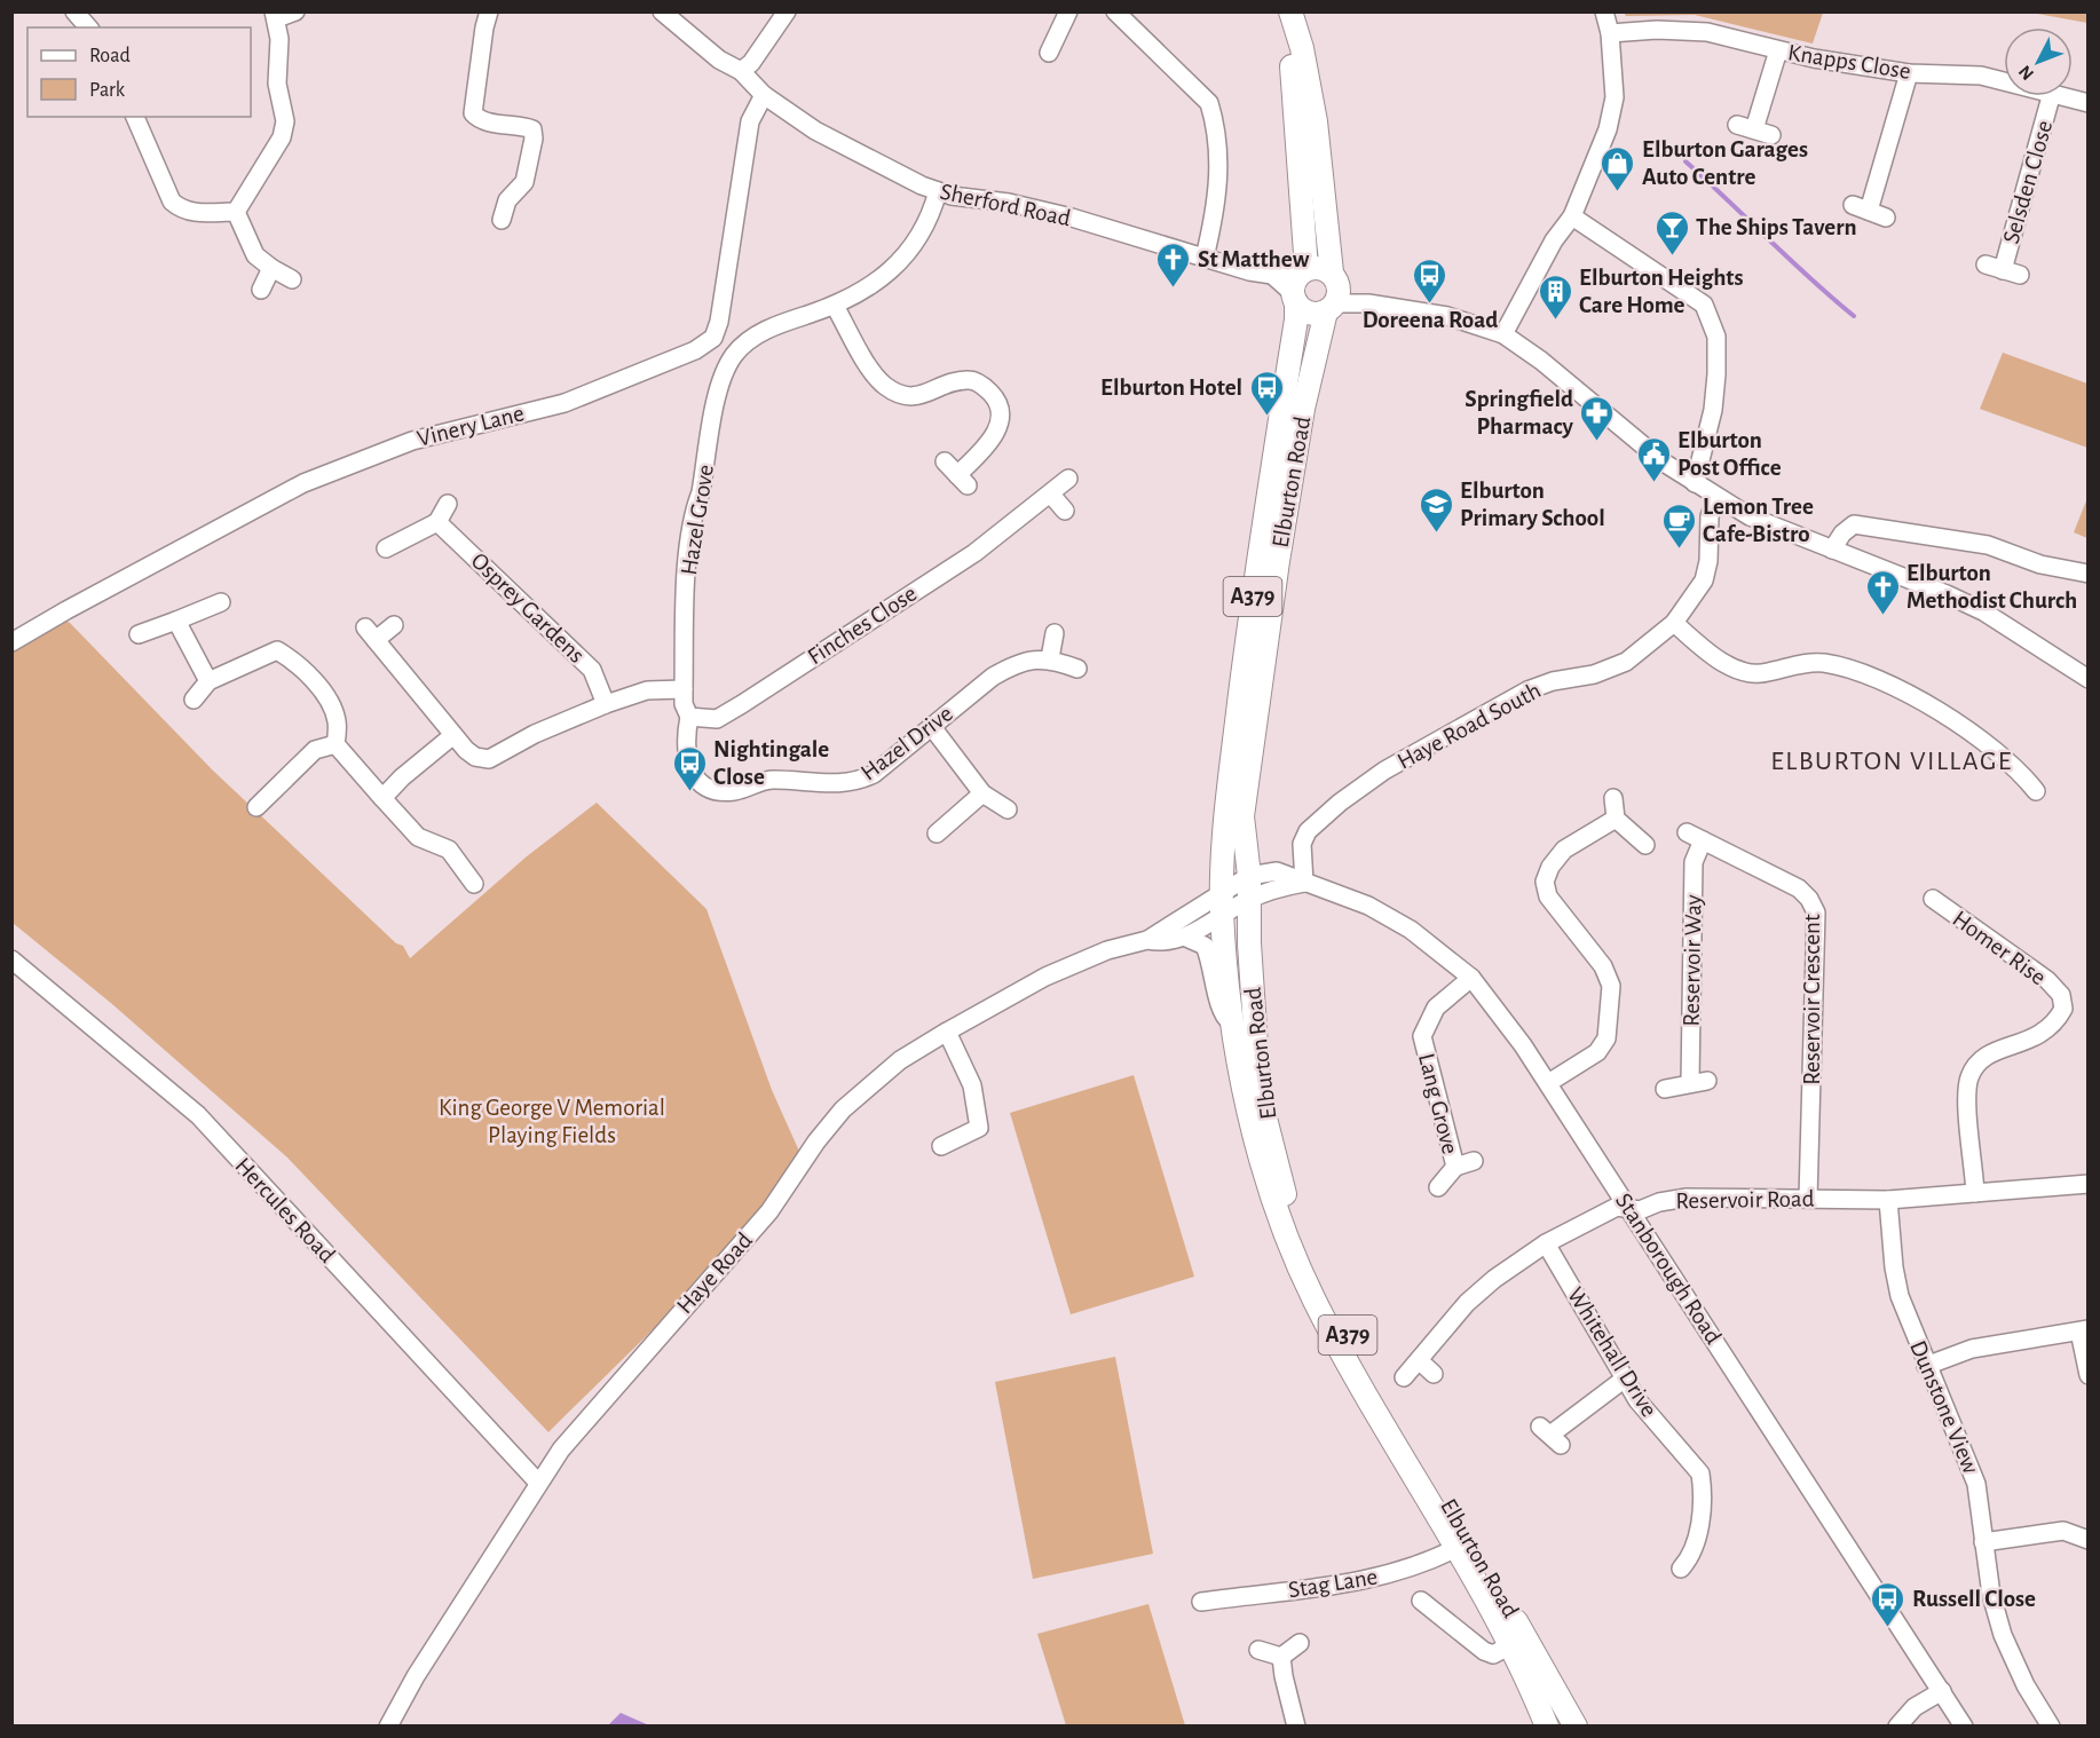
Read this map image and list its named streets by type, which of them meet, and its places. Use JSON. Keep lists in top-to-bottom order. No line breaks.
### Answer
{"streets":{"main road":["Elburton Road","A379"],"street":["Knapps Close","Selsden Close","Sherford Road","Vinery Lane","Hazel Grove","Osprey Gardens","Finches Close","Haye Road South","Hazel Drive","Homer Rise","Reservoir Way","Reservoir Crescent","Lang Grove","Reservoir Road","Hercules Road","Stanborough Road","Haye Road","Whitehall Drive","Dunstone View","Stag Lane"]},"crossings":[["Sherford Road","Vinery Lane"],["Sherford Road","Elburton Road"],["Elburton Road","Stanborough Road"],["Elburton Road","Haye Road"],["Elburton Road","Stag Lane"],["Finches Close","Hazel Drive"],["Haye Road South","Stanborough Road"],["Homer Rise","Reservoir Road"],["Reservoir Way","Reservoir Crescent"],["Reservoir Crescent","Reservoir Road"],["Lang Grove","Stanborough Road"],["Reservoir Road","Stanborough Road"],["Reservoir Road","Whitehall Drive"],["Reservoir Road","Dunstone View"],["Hercules Road","Haye Road"],["Stanborough Road","Haye Road"]],"districts":["ELBURTON VILLAGE"],"parks":["King George V Memorial Playing Fields"],"places":{"shop":["Elburton Garages Auto Centre"],"bar":["The Ships Tavern"],"church":["St Matthew","Elburton Methodist Church"],"bus stop":["Doreena Road","Elburton Hotel","Nightingale Close","Russell Close"],"building":["Elburton Heights Care Home"],"pharmacy":["Springfield Pharmacy"],"public building":["Elburton Post Office"],"school or university":["Elburton Primary School"],"cafe":["Lemon Tree Cafe-Bistro"]},"legend":["Road","Park"],"north":"bottom left"}
